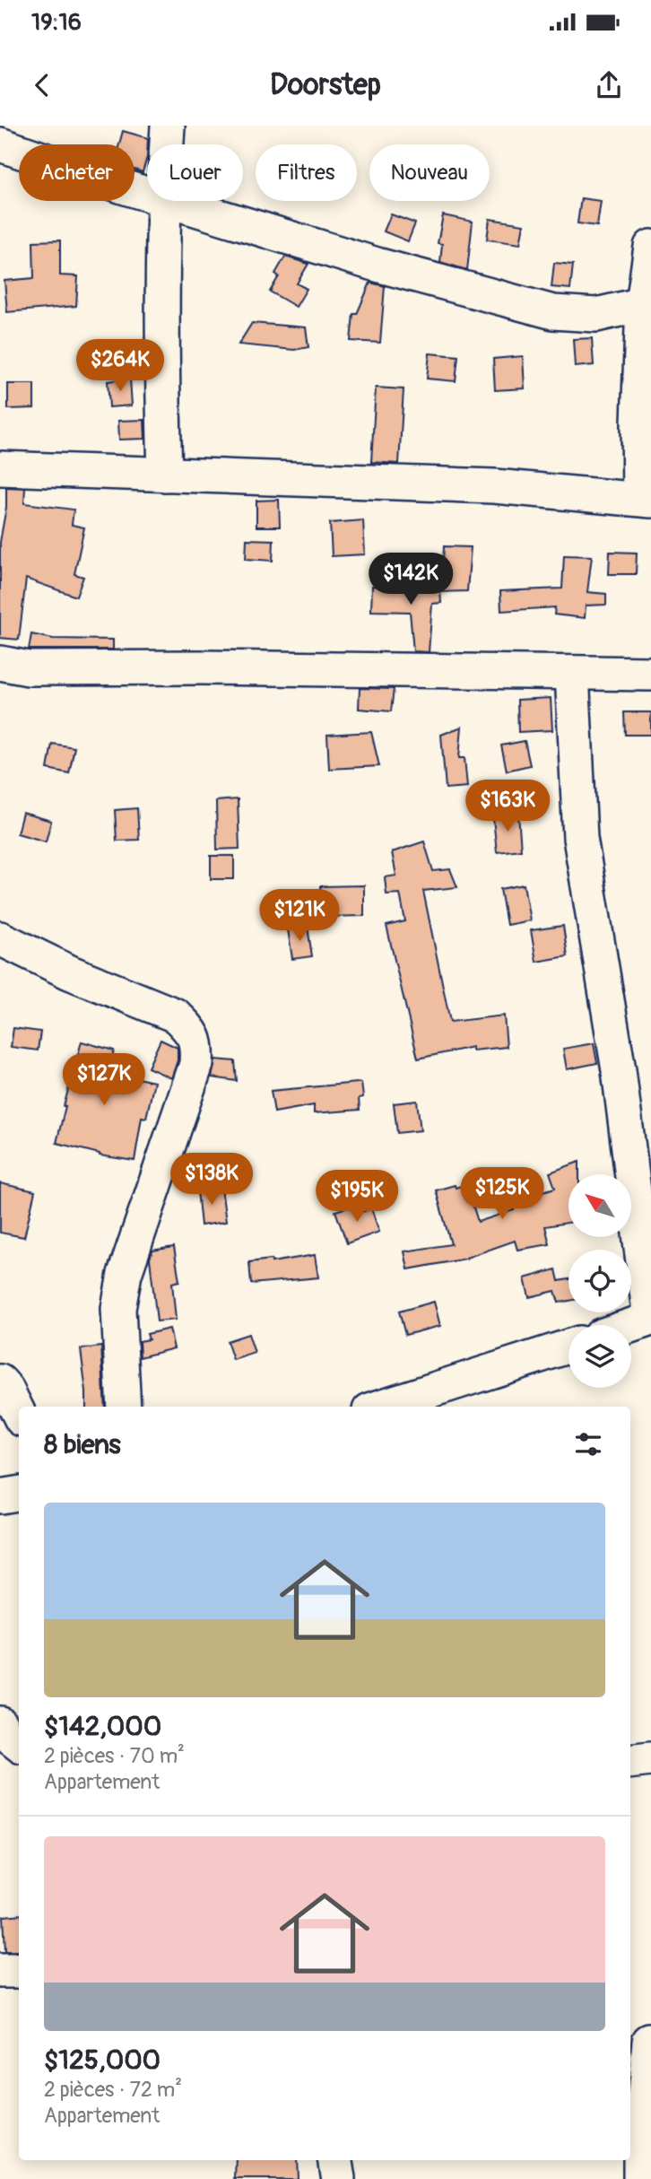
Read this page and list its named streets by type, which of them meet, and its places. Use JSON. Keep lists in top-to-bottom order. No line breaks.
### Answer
{"north":"top left","page":{"status":"19:16","header":"Doorstep","chip":["Acheter","Louer","Filtres","Nouveau"],"price":["$264K","$142K","$163K","$121K","$127K","$138K","$125K","$195K"],"heading":"8 biens","list":[{"name":"$142,000","note":"2 pièces · 70 m² · Appartement"},{"name":"$125,000","note":"2 pièces · 72 m² · Appartement"}]}}
